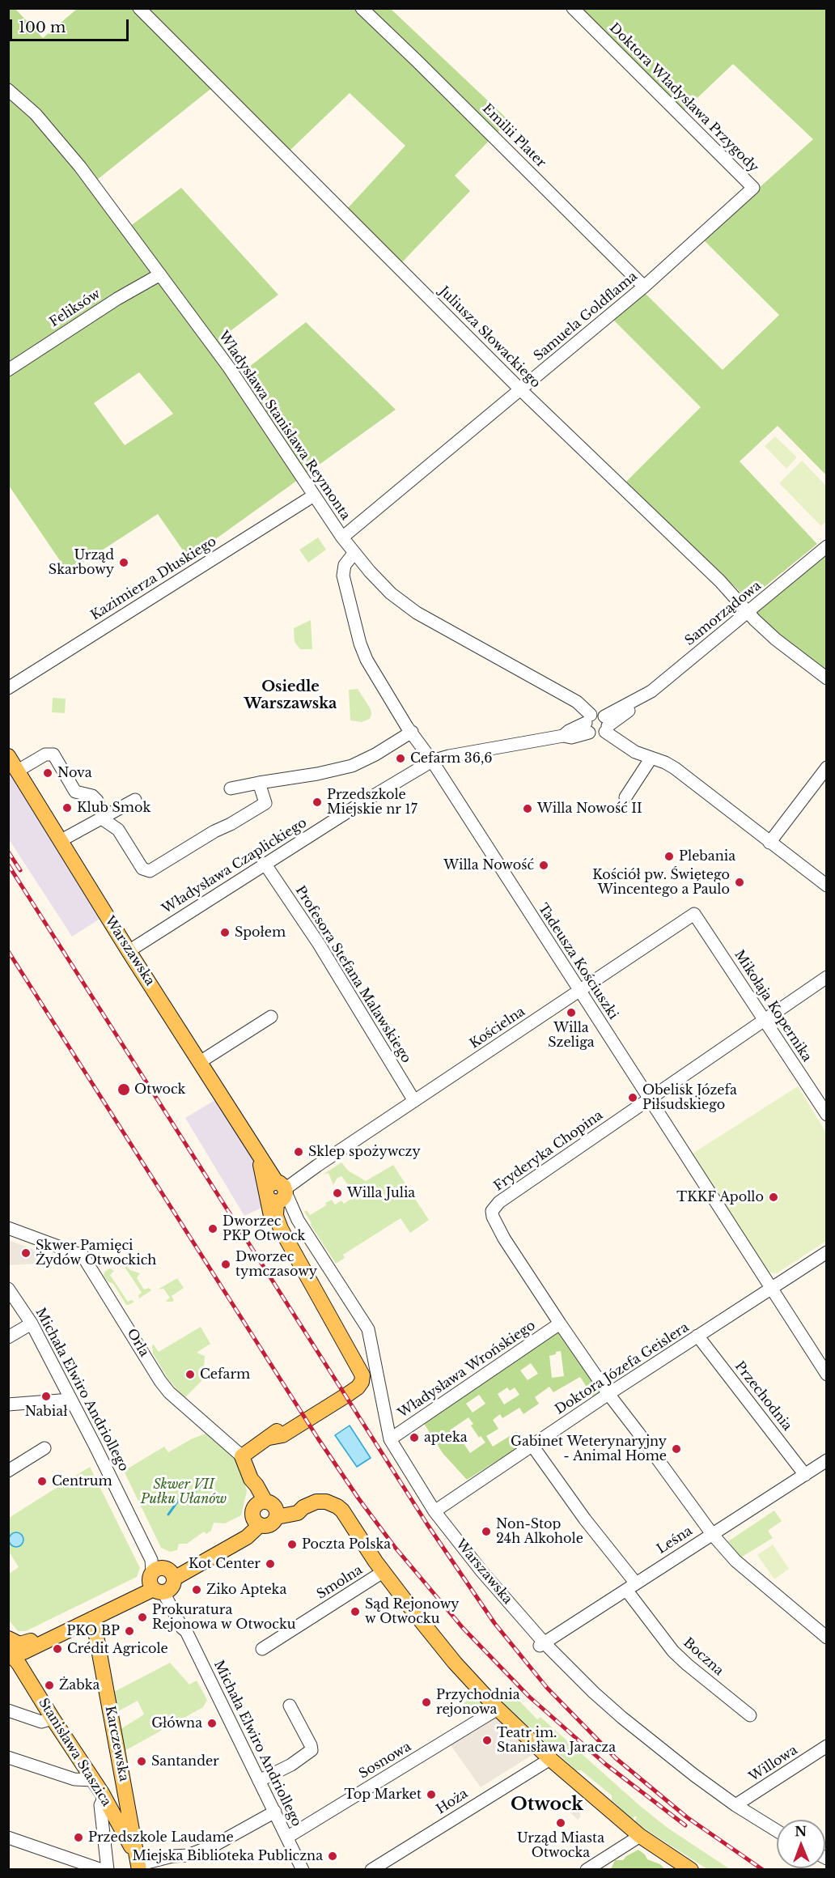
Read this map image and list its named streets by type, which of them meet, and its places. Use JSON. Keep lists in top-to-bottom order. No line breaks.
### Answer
{"streets":{"main road":["Warszawska","Orla","Karczewska","Stanisława Staszica"],"street":["Doktora Władysława Przygody","Emilii Plater","Feliksów","Samuela Goldflama","Juliusza Słowackiego","Władysława Stanisława Reymonta","Kazimierza Dłuskiego","Samorządowa","Władysława Czaplickiego","Tadeusza Kościuszki","Profesora Stefana Malawskiego","Mikołaja Kopernika","Kościelna","Fryderyka Chopina","Doktora Józefa Geislera","Władysława Wrońskiego","Michała Elwiro Andriollego","Przechodnia","Leśna","Smolna","Boczna","Sosnowa","Willowa","Hoża"]},"crossings":[["Doktora Władysława Przygody","Samuela Goldflama"],["Emilii Plater","Samuela Goldflama"],["Feliksów","Władysława Stanisława Reymonta"],["Samuela Goldflama","Juliusza Słowackiego"],["Samuela Goldflama","Władysława Stanisława Reymonta"],["Juliusza Słowackiego","Samorządowa"],["Władysława Stanisława Reymonta","Kazimierza Dłuskiego"],["Władysława Stanisława Reymonta","Tadeusza Kościuszki"],["Władysława Czaplickiego","Warszawska"],["Władysława Czaplickiego","Tadeusza Kościuszki"],["Władysława Czaplickiego","Profesora Stefana Malawskiego"],["Warszawska","Kościelna"],["Warszawska","Orla"],["Warszawska","Doktora Józefa Geislera"],["Warszawska","Władysława Wrońskiego"],["Warszawska","Leśna"],["Warszawska","Willowa"],["Tadeusza Kościuszki","Kościelna"],["Tadeusza Kościuszki","Fryderyka Chopina"],["Tadeusza Kościuszki","Doktora Józefa Geislera"],["Profesora Stefana Malawskiego","Kościelna"],["Mikołaja Kopernika","Kościelna"],["Mikołaja Kopernika","Fryderyka Chopina"],["Fryderyka Chopina","Doktora Józefa Geislera"],["Fryderyka Chopina","Władysława Wrońskiego"],["Fryderyka Chopina","Leśna"],["Doktora Józefa Geislera","Przechodnia"],["Doktora Józefa Geislera","Boczna"],["Michała Elwiro Andriollego","Sosnowa"],["Przechodnia","Leśna"],["Leśna","Boczna"],["Karczewska","Stanisława Staszica"]],"districts":["Osiedle Warszawska","Otwock"],"parks":["Skwer VII Pułku Ułanów"],"places":["Urząd Skarbowy","Cefarm 36,6","Nova","Przedszkole Miejskie nr 17","Klub Smok","Willa Nowość II","Plebania","Willa Nowość","Kościół pw. Świętego Wincentego a Paulo","Społem","Willa Szeliga","Otwock","Obelisk Józefa Piłsudskiego","Sklep spożywczy","Willa Julia","TKKF Apollo","Dworzec PKP Otwock","Skwer Pamięci Żydów Otwockich","Dworzec tymczasowy","Cefarm","Nabiał","apteka","Gabinet Weterynaryjny - Animal Home","Centrum","Non-Stop 24h Alkohole","Poczta Polska","Kot Center","Ziko Apteka","Sąd Rejonowy w Otwocku","Prokuratura Rejonowa w Otwocku","PKO BP","Crédit Agricole","Żabka","Przychodnia rejonowa","Główna","Teatr im. Stanisława Jaracza","Santander","Top Market","Urząd Miasta Otwocka","Przedszkole Laudame","Miejska Biblioteka Publiczna"],"scale_bar":"100 m","north":"top"}
